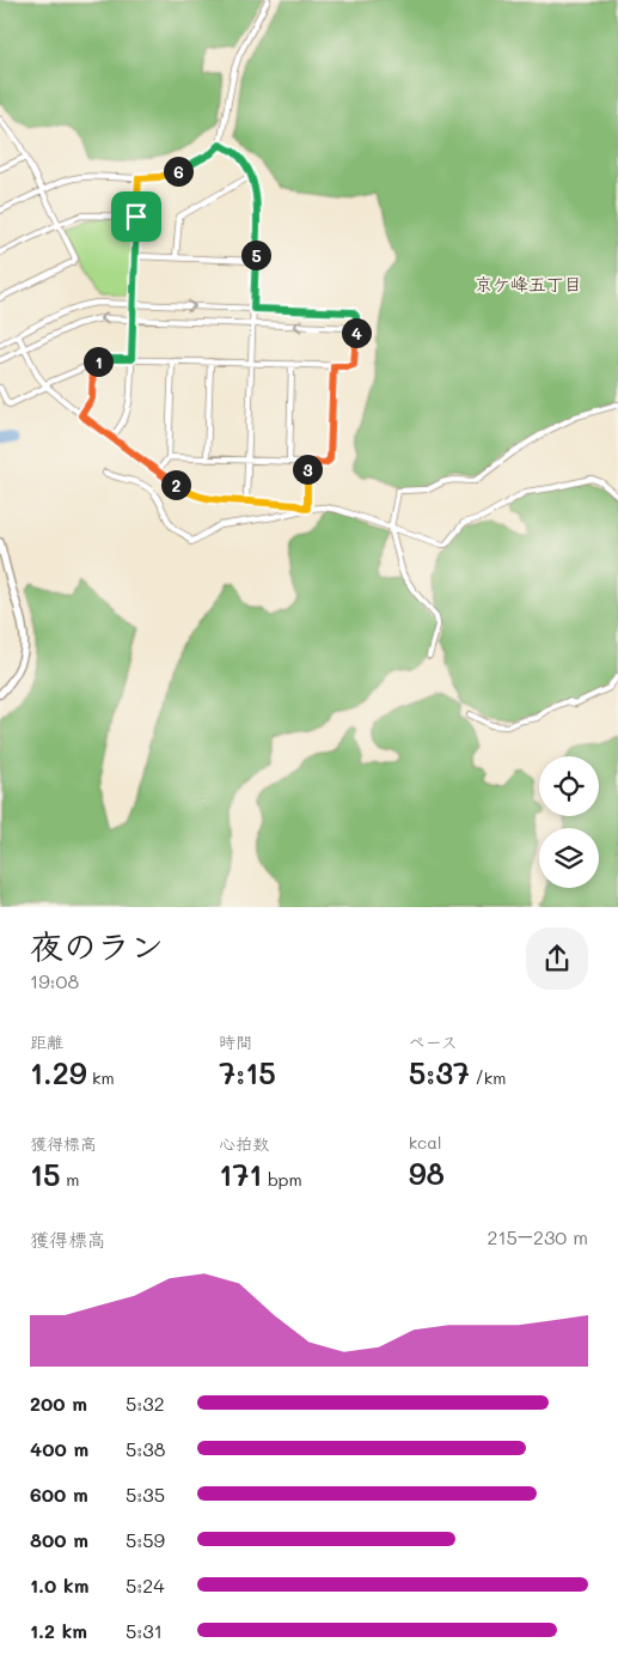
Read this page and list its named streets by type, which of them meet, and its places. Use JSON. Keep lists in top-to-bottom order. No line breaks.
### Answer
{"districts":["京ケ峰五丁目"],"page":{"pins":["6","5","4","1","3","2"],"heading":["夜のラン","19:08"],"stats":[["距離","1.29 km"],["時間","7:15"],["ペース","5:37 /km"],["獲得標高","15 m"],["心拍数","171 bpm"],["kcal","98"]],"chart":["獲得標高","215–230 m"],"list":[{"name":"200 m","note":"5:32"},{"name":"400 m","note":"5:38"},{"name":"600 m","note":"5:35"},{"name":"800 m","note":"5:59"},{"name":"1.0 km","note":"5:24"},{"name":"1.2 km","note":"5:31"}]}}
